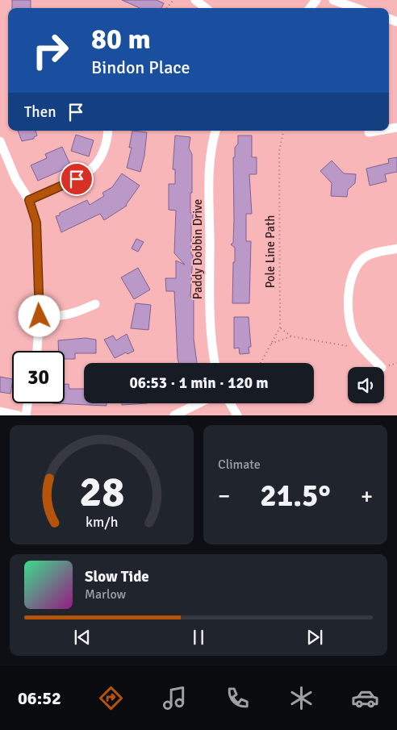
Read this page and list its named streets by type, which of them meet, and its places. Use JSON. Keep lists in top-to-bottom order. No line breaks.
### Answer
{"streets":{"street":["Paddy Dobbin Drive"],"path":["Pole Line Path"]},"page":{"turn":["80 m","Bindon Place"],"then":"Then","limit":"30","trip":"06:53 · 1 min · 120 m","tile":"Climate","heat":["−","21.5°","+"],"song":["Slow Tide","Marlow"],"tabs":"06:52","gauge":["28","km/h"]}}
